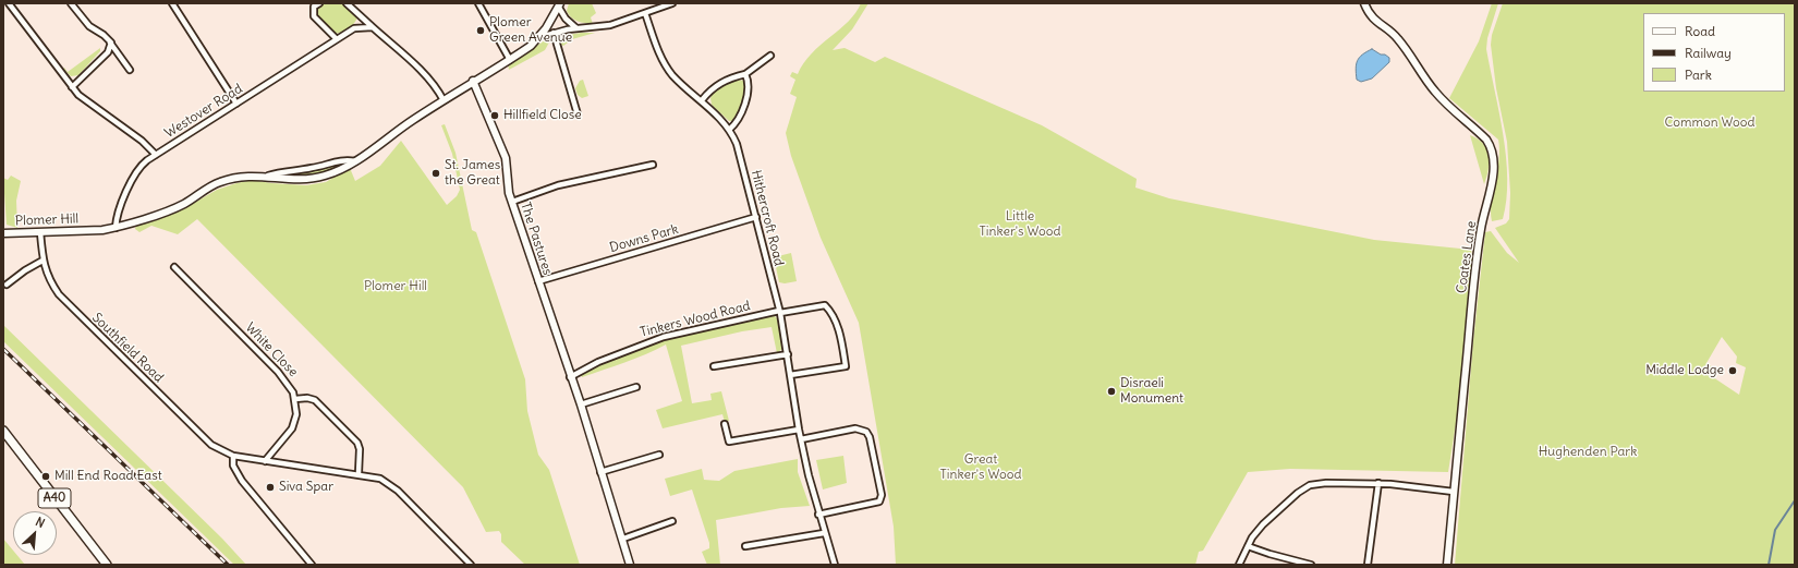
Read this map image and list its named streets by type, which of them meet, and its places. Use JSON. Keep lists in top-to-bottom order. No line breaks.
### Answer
{"streets":{"main road":["A40"],"street":["Westover Road","Hithercroft Road","Plomer Hill","The Pastures","Downs Park","Coates Lane","Tinkers Wood Road","Southfield Road","White Close"]},"crossings":[["Westover Road","Plomer Hill"],["Hithercroft Road","Downs Park"],["Hithercroft Road","Tinkers Wood Road"],["Plomer Hill","The Pastures"],["Plomer Hill","Southfield Road"],["The Pastures","Downs Park"],["The Pastures","Tinkers Wood Road"],["Southfield Road","White Close"]],"parks":["Common Wood","Little Tinker's Wood","Plomer Hill","Hughenden Park","Great Tinker's Wood"],"places":["Plomer Green Avenue","Hillfield Close","St. James the Great","Middle Lodge","Disraeli Monument","Mill End Road East","Siva Spar"],"legend":["Road","Railway","Park"],"north":"top right"}
